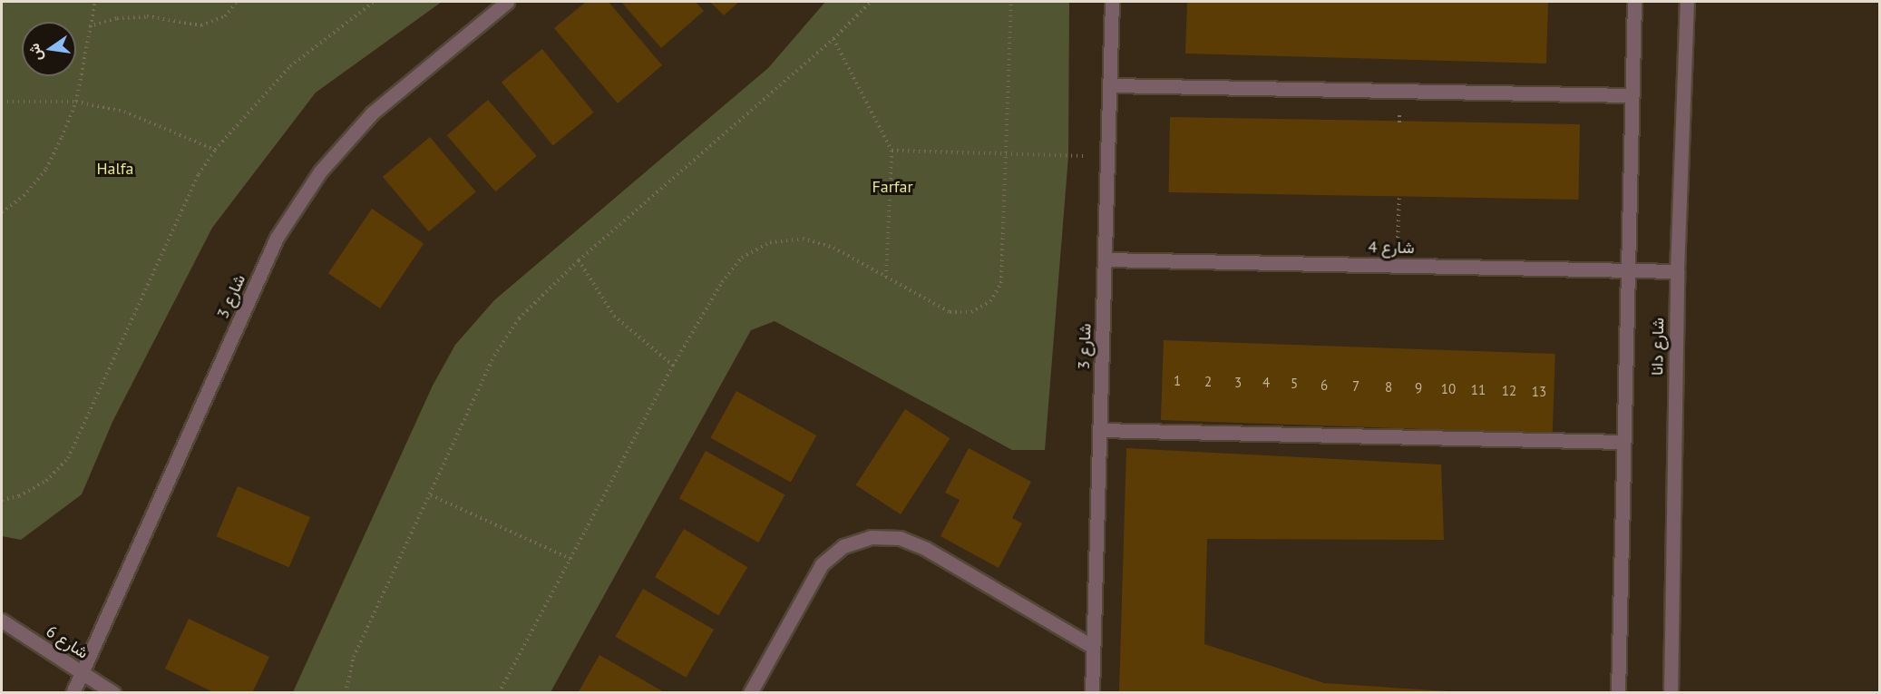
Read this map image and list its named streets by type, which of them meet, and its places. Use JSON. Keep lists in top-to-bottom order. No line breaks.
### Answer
{"streets":{"street":["شارع 4","شارع 3","شارع دانا","شارع 6"]},"crossings":[["شارع 4","شارع 3"],["شارع 4","شارع دانا"],["شارع 3","شارع 6"]],"parks":["Halfa","Farfar"],"house_numbers":["1","2","3","4","5","6","7","8","9","10","11","12","13"],"north":"left"}
